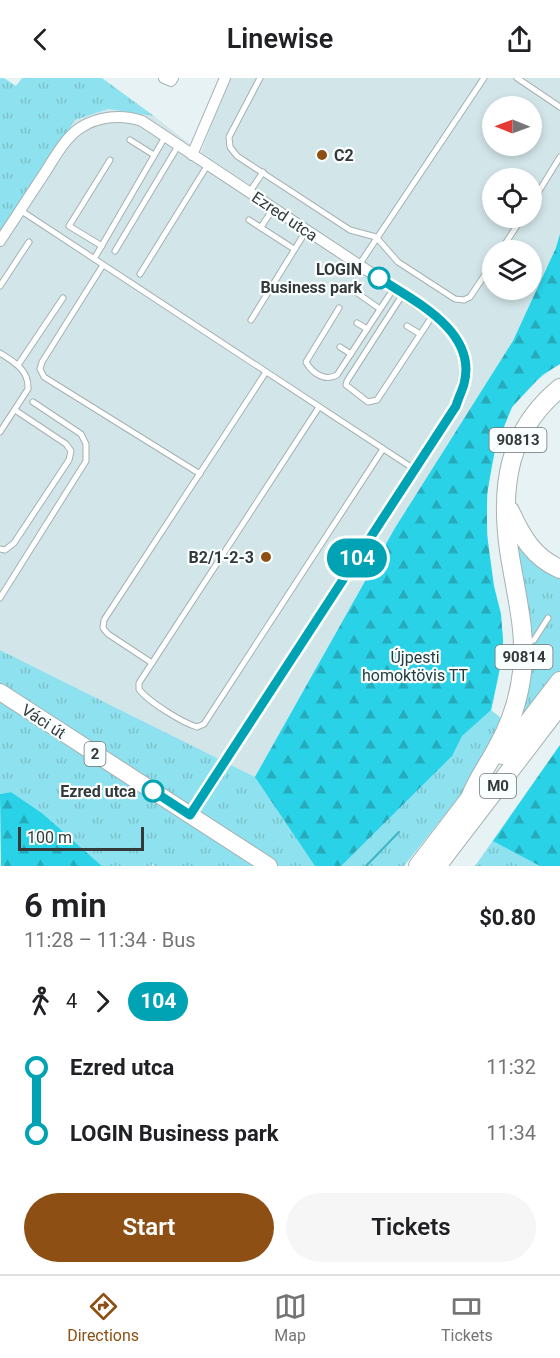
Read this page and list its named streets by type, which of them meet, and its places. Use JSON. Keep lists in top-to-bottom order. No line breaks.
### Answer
{"streets":{"highway":["90813","90814","M0"],"main road":["Váci út","2"],"street":["Ezred utca"]},"crossings":[["Ezred utca","Váci út"],["90813","90814"],["90814","M0"]],"parks":["Újpesti homoktövis TT"],"places":["C2","LOGIN Business park","B2/1-2-3","Ezred utca"],"lines":["bus line 104"],"scale_bar":"100 m","north":"left","page":{"header":"Linewise","on_map":"104","scale":"100 m","heading":["6 min","11:28 – 11:34 · Bus","$0.80"],"legs":["4","104"],"list":[{"name":"Ezred utca","value":"11:32"},{"name":"LOGIN Business park","value":"11:34"}],"buttons":["Start","Tickets"],"tabs":["Directions","Map","Tickets"]}}
